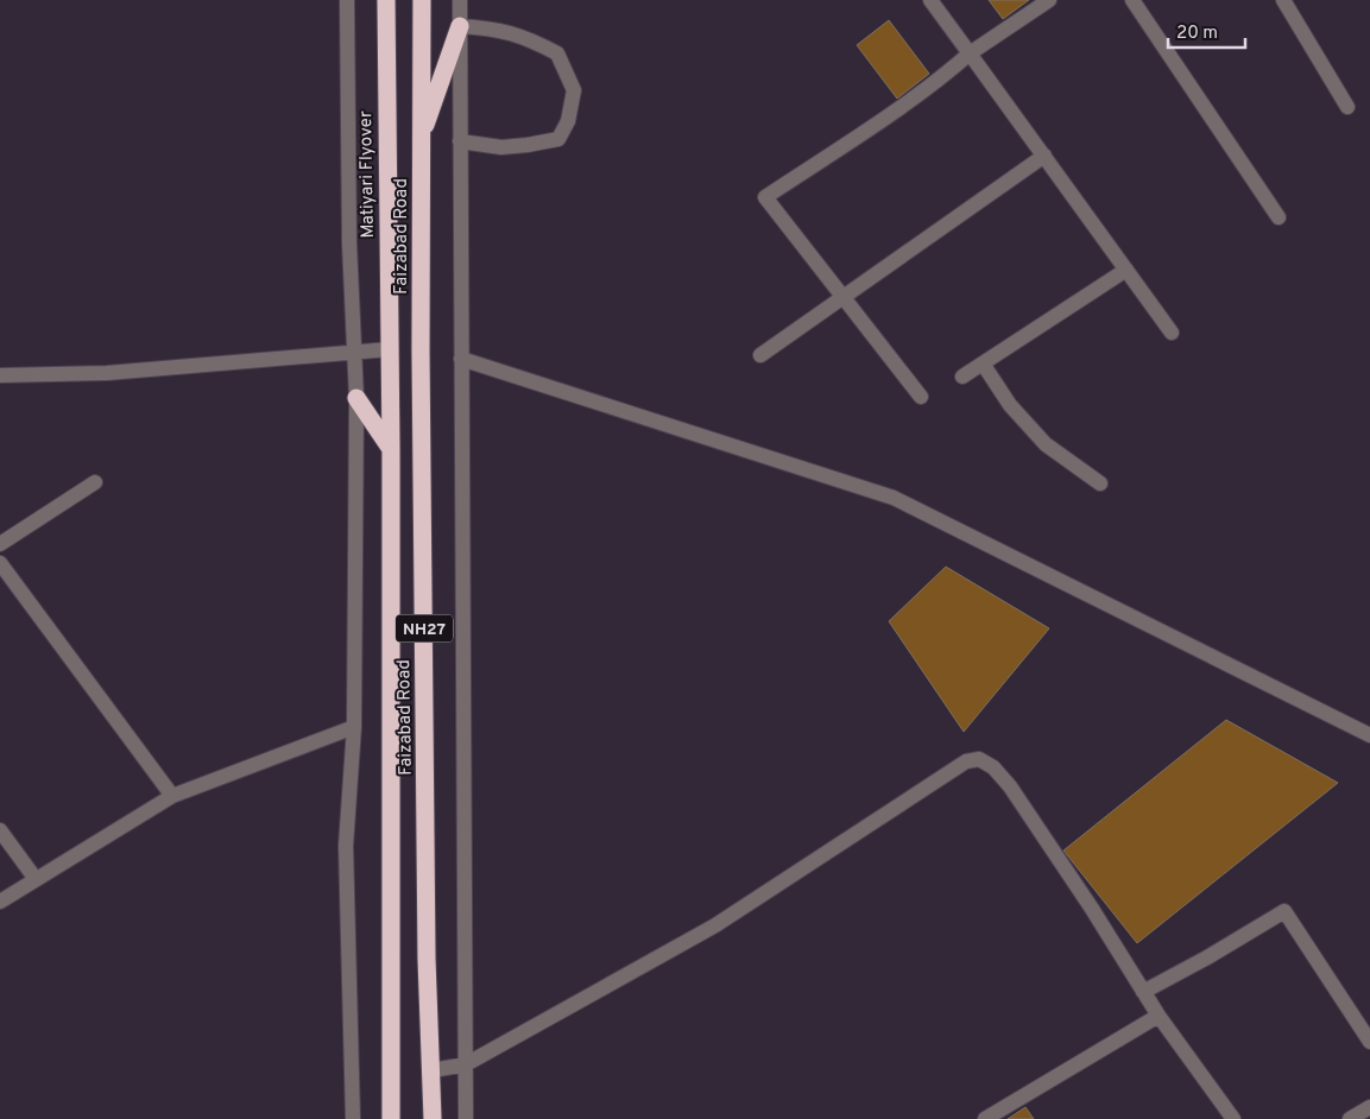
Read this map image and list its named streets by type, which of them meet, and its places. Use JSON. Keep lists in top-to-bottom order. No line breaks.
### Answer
{"streets":{"highway":["Matiyari Flyover","Faizabad Road","NH27"]},"crossings":[["Matiyari Flyover","Faizabad Road"],["Faizabad Road","NH27"]],"scale_bar":"20 m"}
